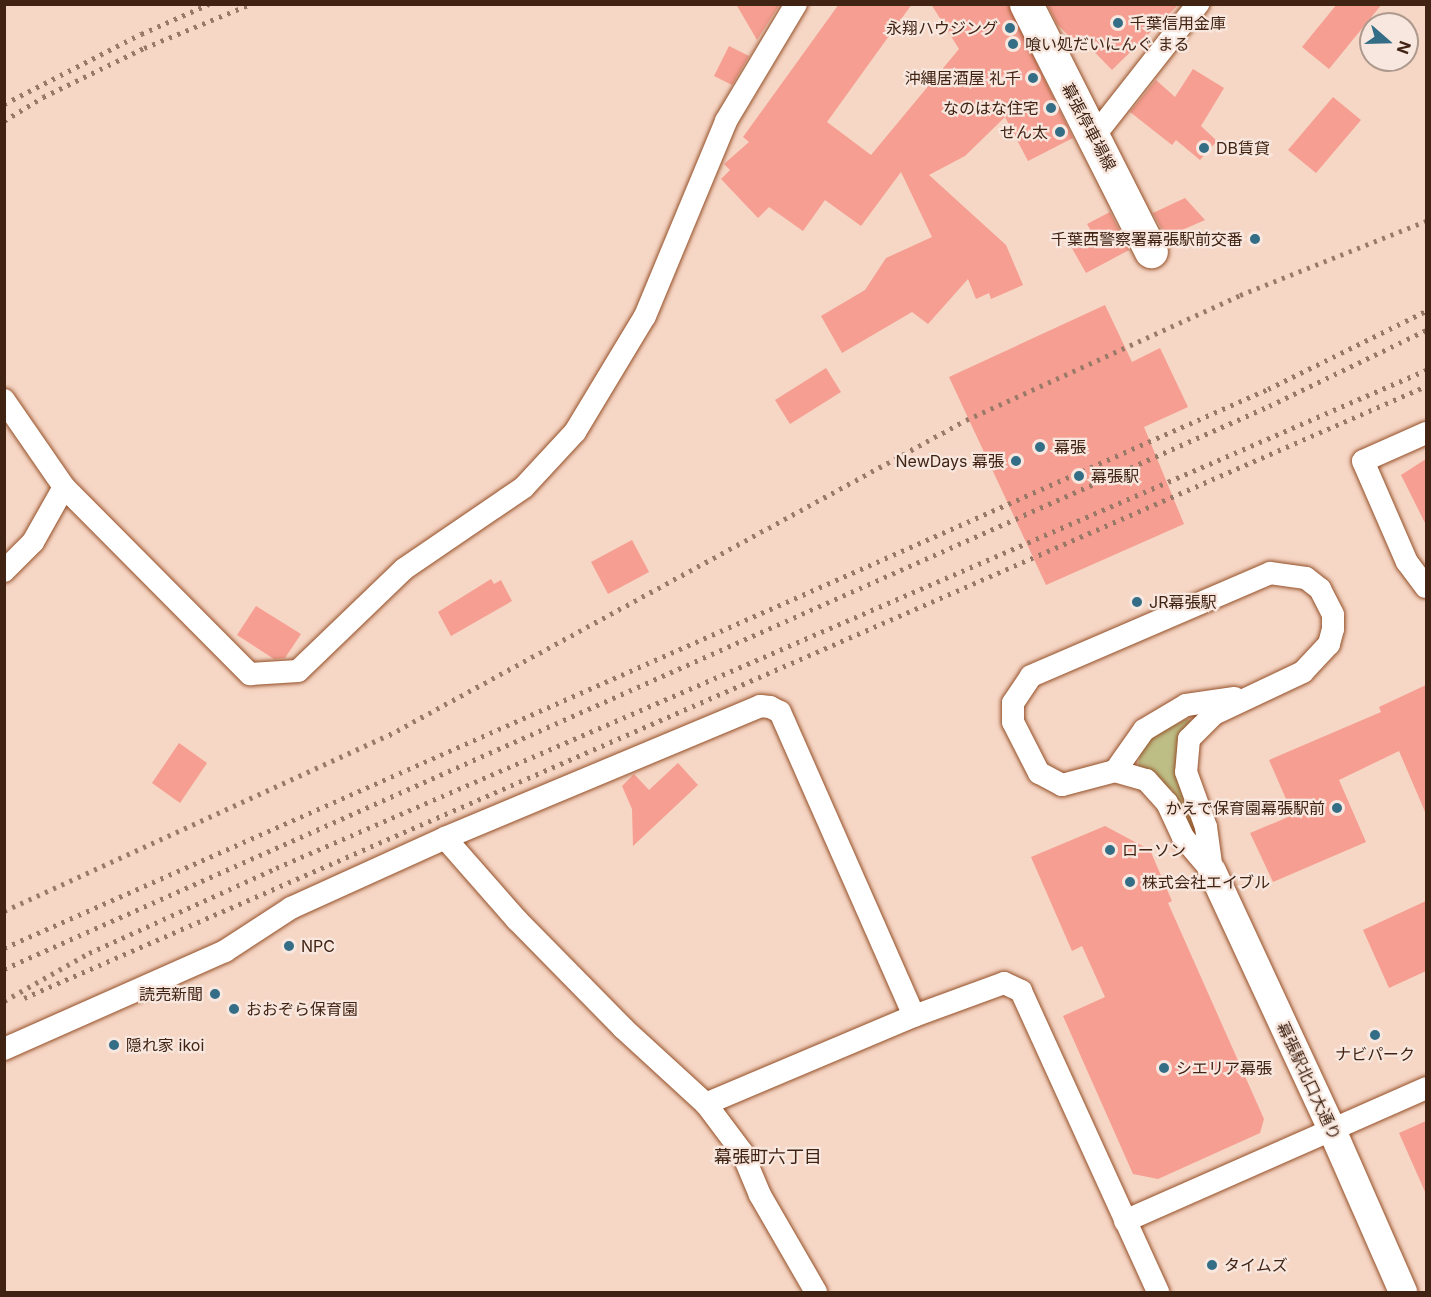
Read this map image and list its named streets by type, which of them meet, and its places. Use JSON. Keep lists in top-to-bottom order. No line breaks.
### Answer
{"streets":{"main road":["幕張停車場線"],"street":["幕張駅北口大通り"]},"districts":["幕張町六丁目"],"places":["千葉信用金庫","永翔ハウジング","喰い処だいにんぐ まる","沖縄居酒屋 礼千","なのはな住宅","せん太","DB賃貸","千葉西警察署幕張駅前交番","幕張","NewDays 幕張","幕張駅","JR幕張駅","かえで保育園幕張駅前","ローソン","株式会社エイブル","NPC","読売新聞","おおぞら保育園","ナビパーク","隠れ家 ikoi","シエリア幕張","タイムズ"],"north":"right"}
